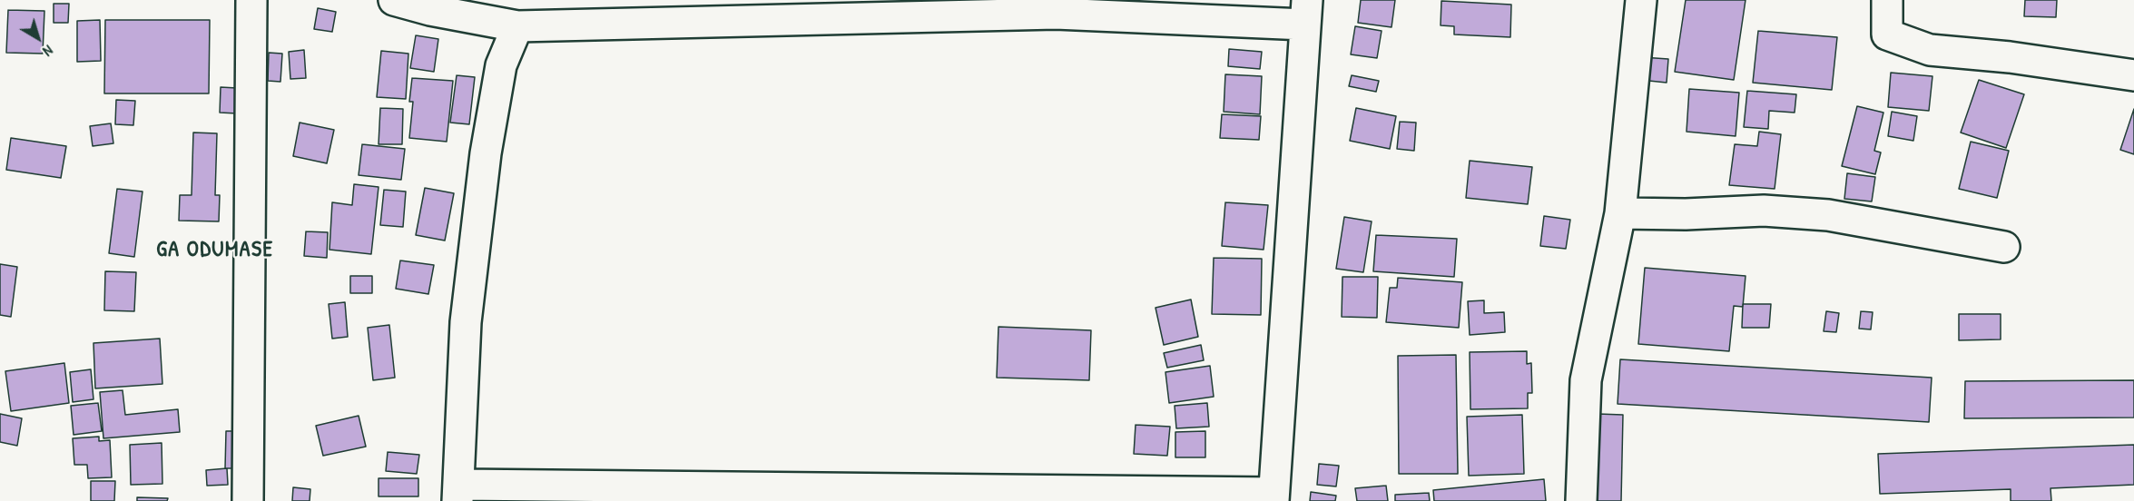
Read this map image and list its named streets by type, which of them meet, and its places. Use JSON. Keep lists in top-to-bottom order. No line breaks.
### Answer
{"districts":["GA ODUMASE"],"north":"bottom right"}
